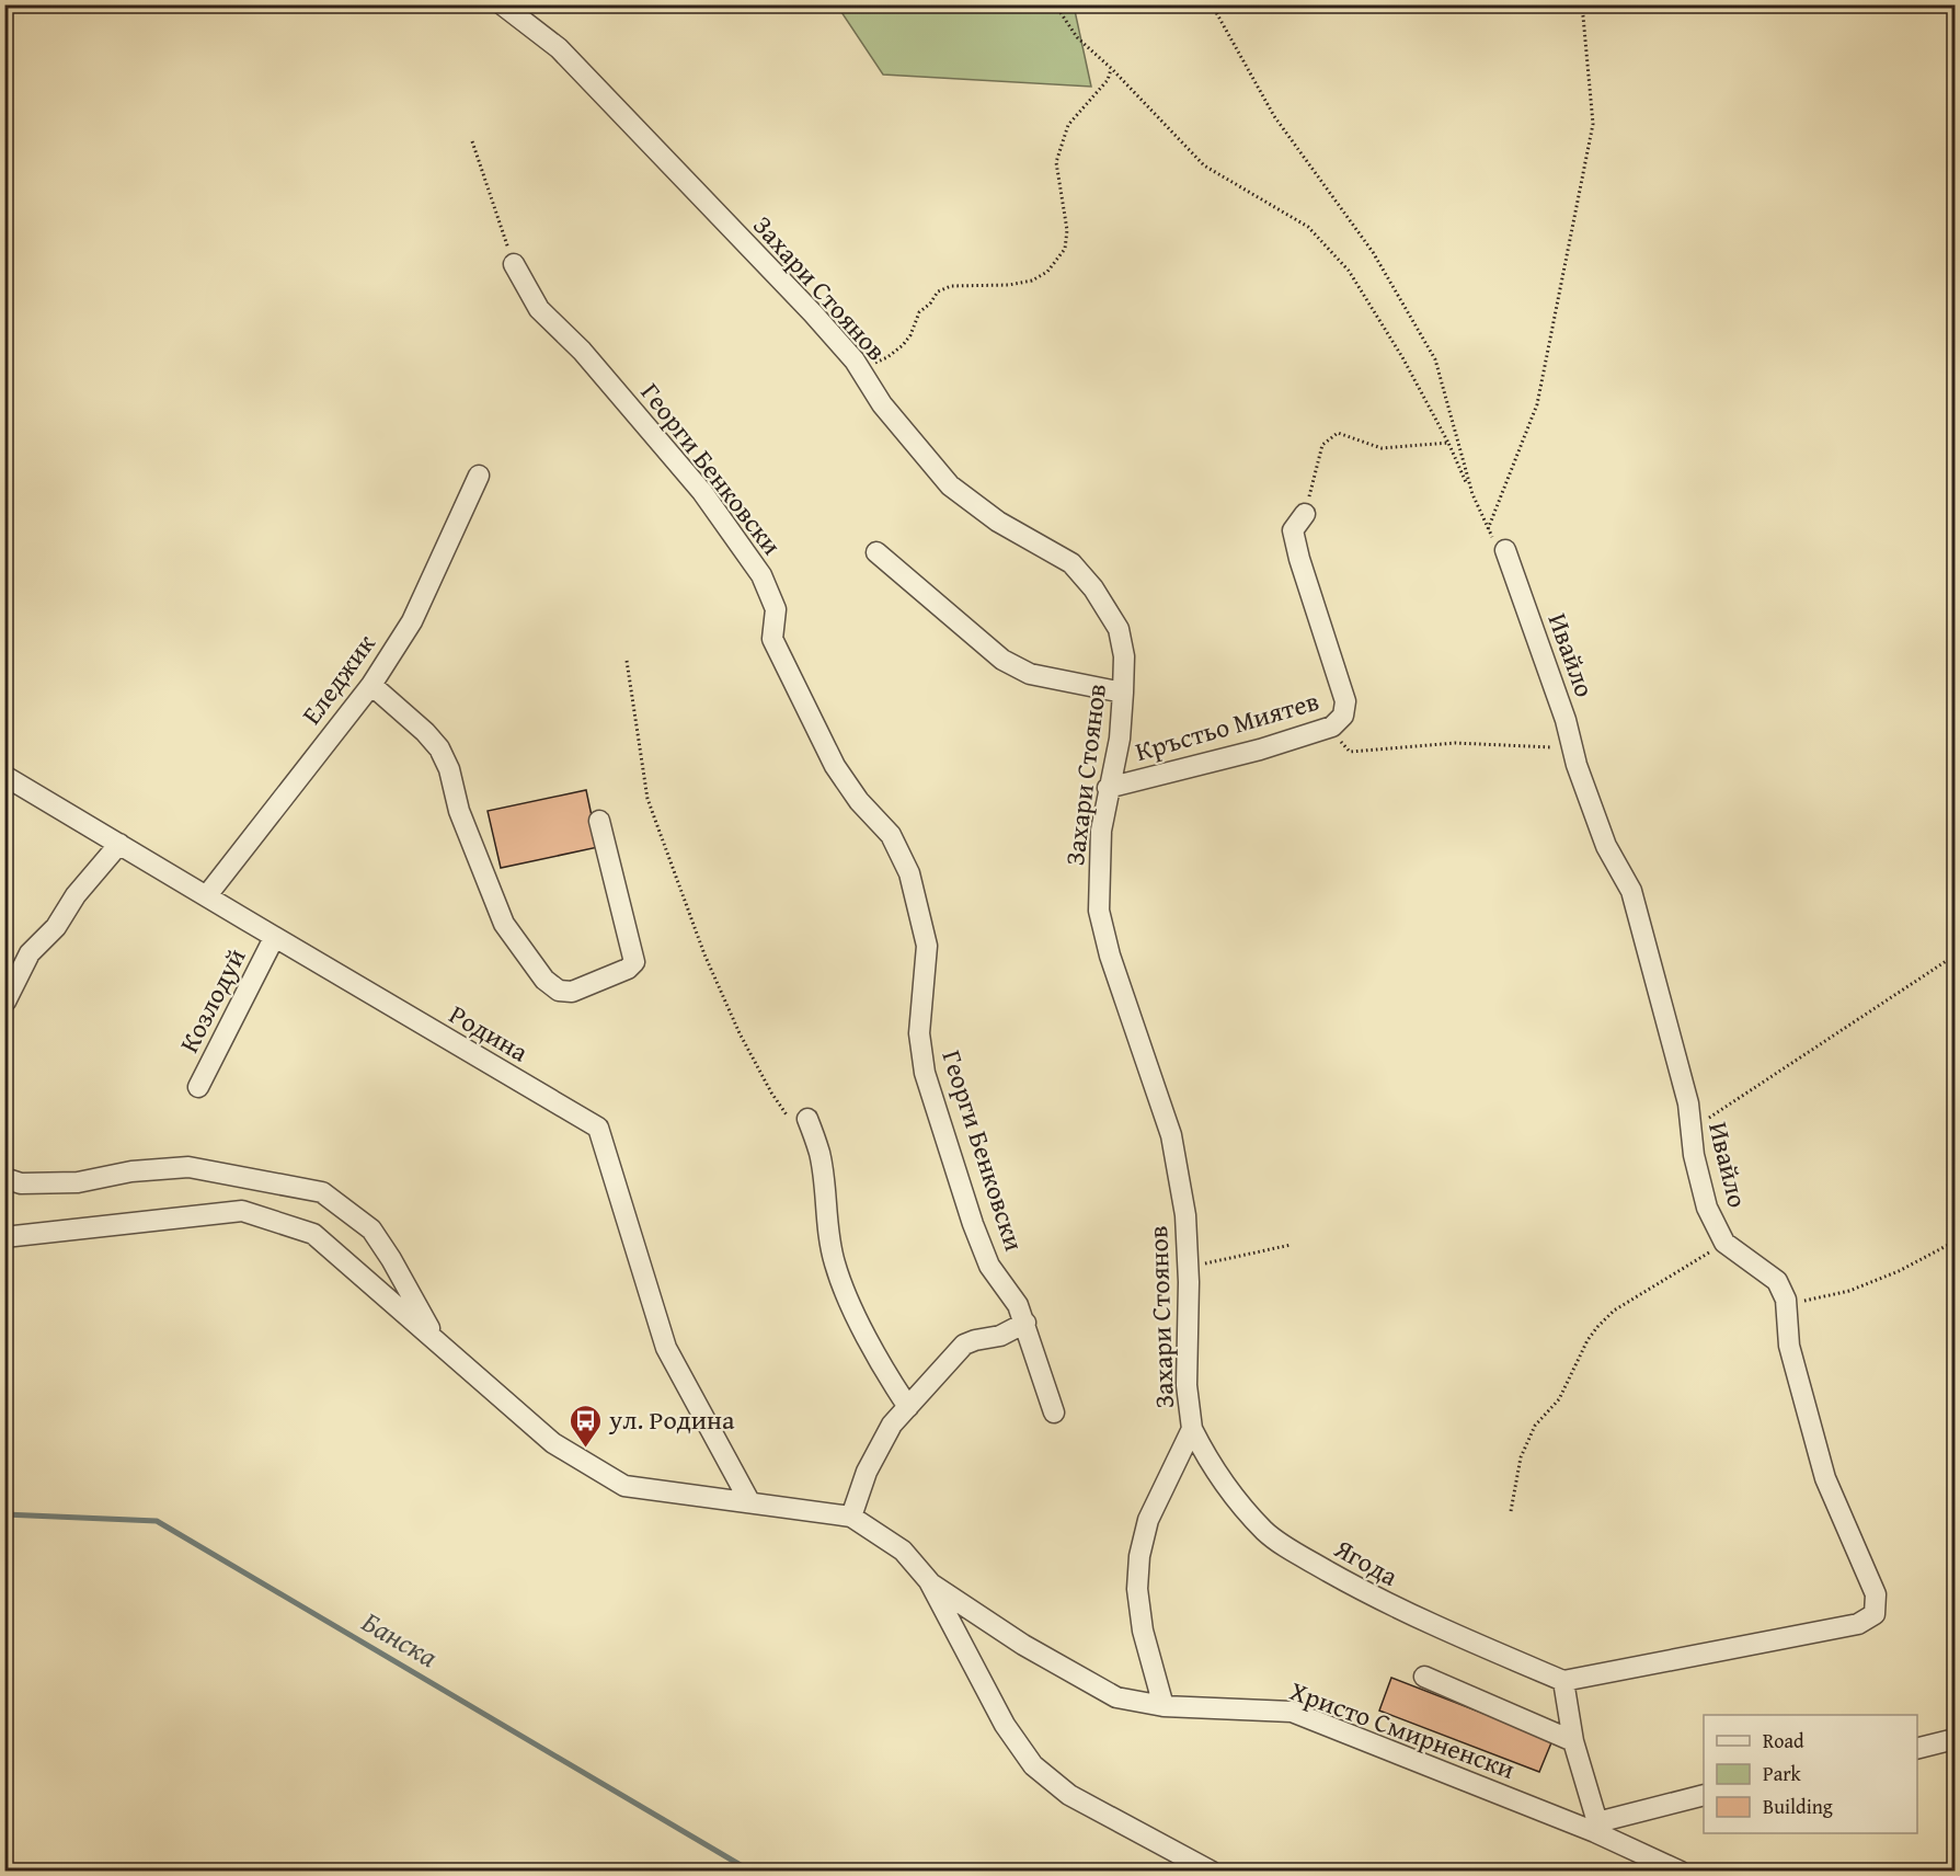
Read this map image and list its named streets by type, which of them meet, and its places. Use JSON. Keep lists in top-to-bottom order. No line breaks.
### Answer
{"streets":{"street":["Захари Стоянов","Георги Бенковски","Ивайло","Еледжик","Кръстьо Миятев","Козлодуй","Родина","Ягода","Христо Смирненски"]},"crossings":[["Захари Стоянов","Кръстьо Миятев"],["Захари Стоянов","Ягода"],["Захари Стоянов","Христо Смирненски"],["Ивайло","Ягода"],["Еледжик","Родина"],["Козлодуй","Родина"]],"water":["Банска"],"places":{"bus stop":["ул. Родина"]},"legend":["Road","Park","Building"]}
